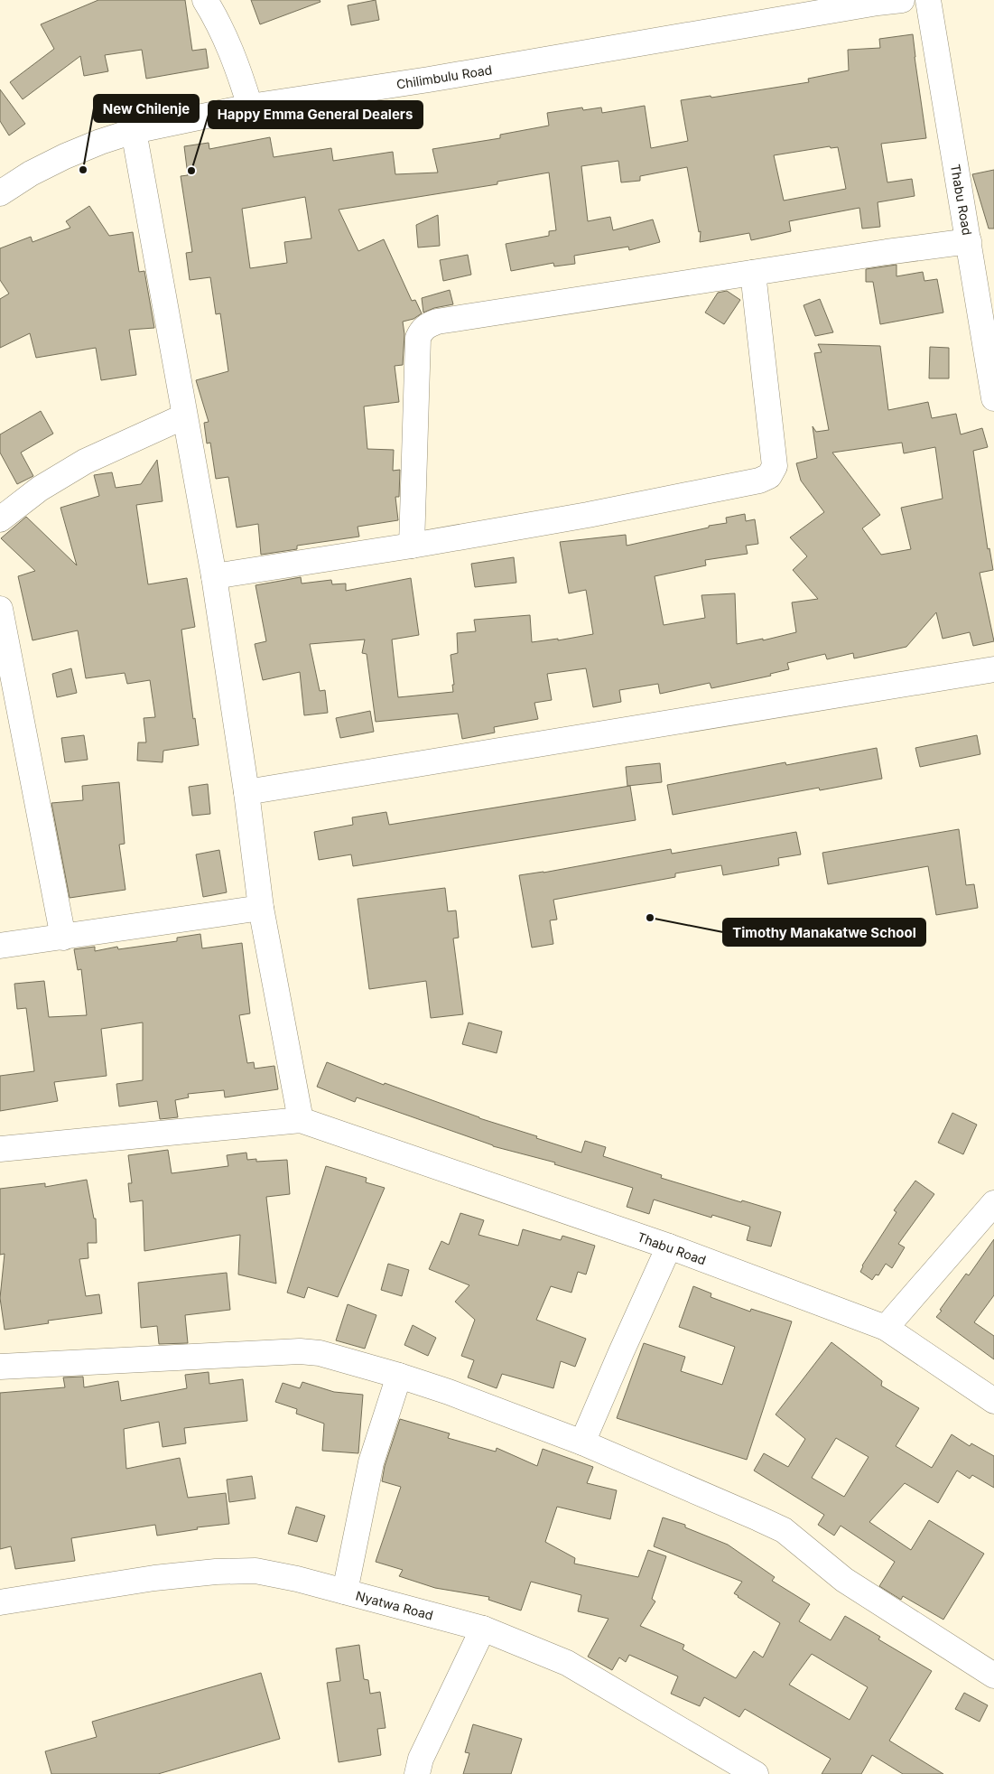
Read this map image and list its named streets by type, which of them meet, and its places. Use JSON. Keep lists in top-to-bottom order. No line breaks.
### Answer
{"streets":{"street":["Chilimbulu Road","Thabu Road","Nyatwa Road"]},"places":["New Chilenje","Happy Emma General Dealers","Timothy Manakatwe School"]}
